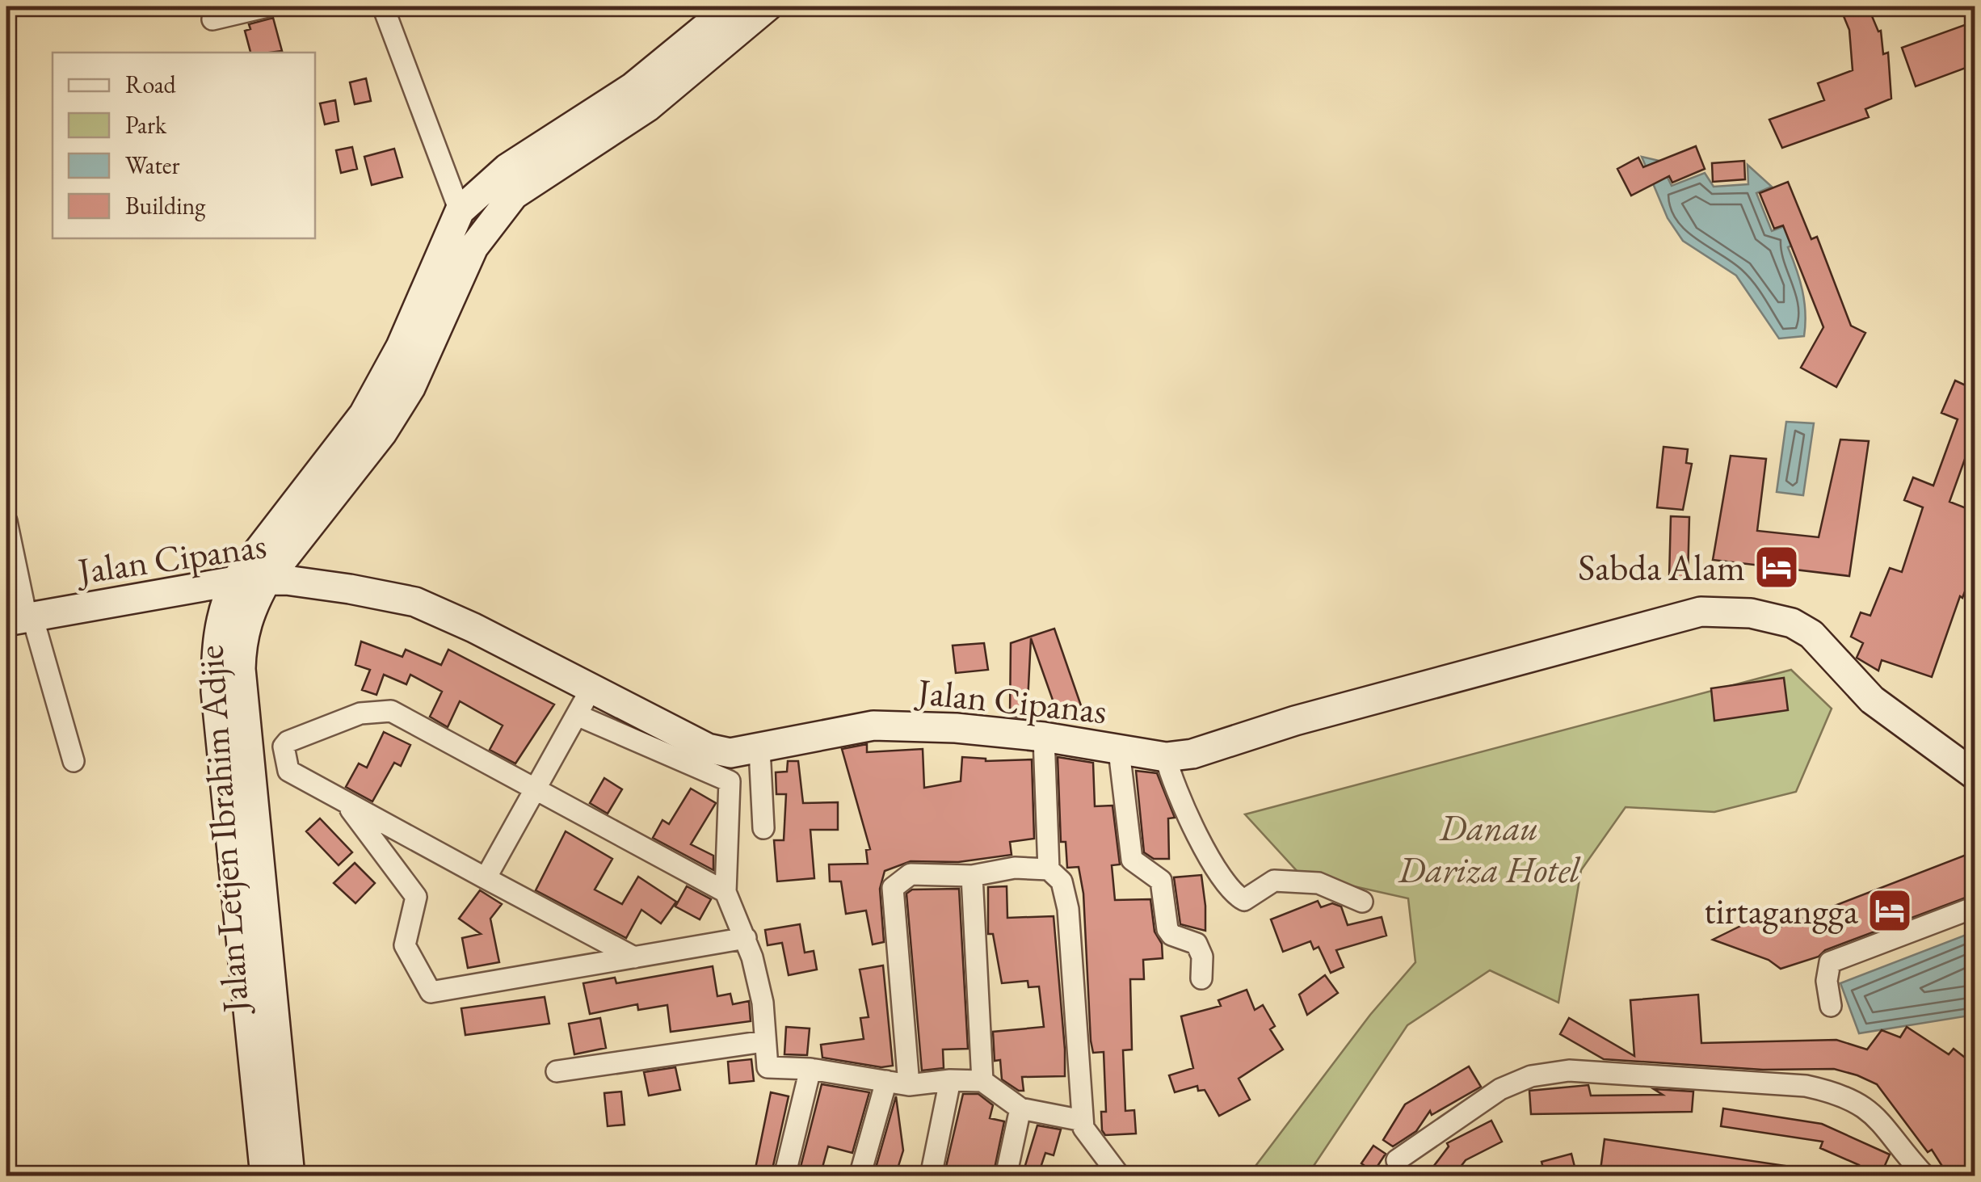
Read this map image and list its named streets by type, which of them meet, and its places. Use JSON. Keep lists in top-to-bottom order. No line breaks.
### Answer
{"streets":{"street":["Jalan Cipanas","Jalan Letjen Ibrahim Adjie"]},"crossings":[["Jalan Cipanas","Jalan Letjen Ibrahim Adjie"]],"parks":["Danau Dariza Hotel"],"places":{"hotel":["Sabda Alam","tirtagangga"]},"legend":["Road","Park","Water","Building"]}
